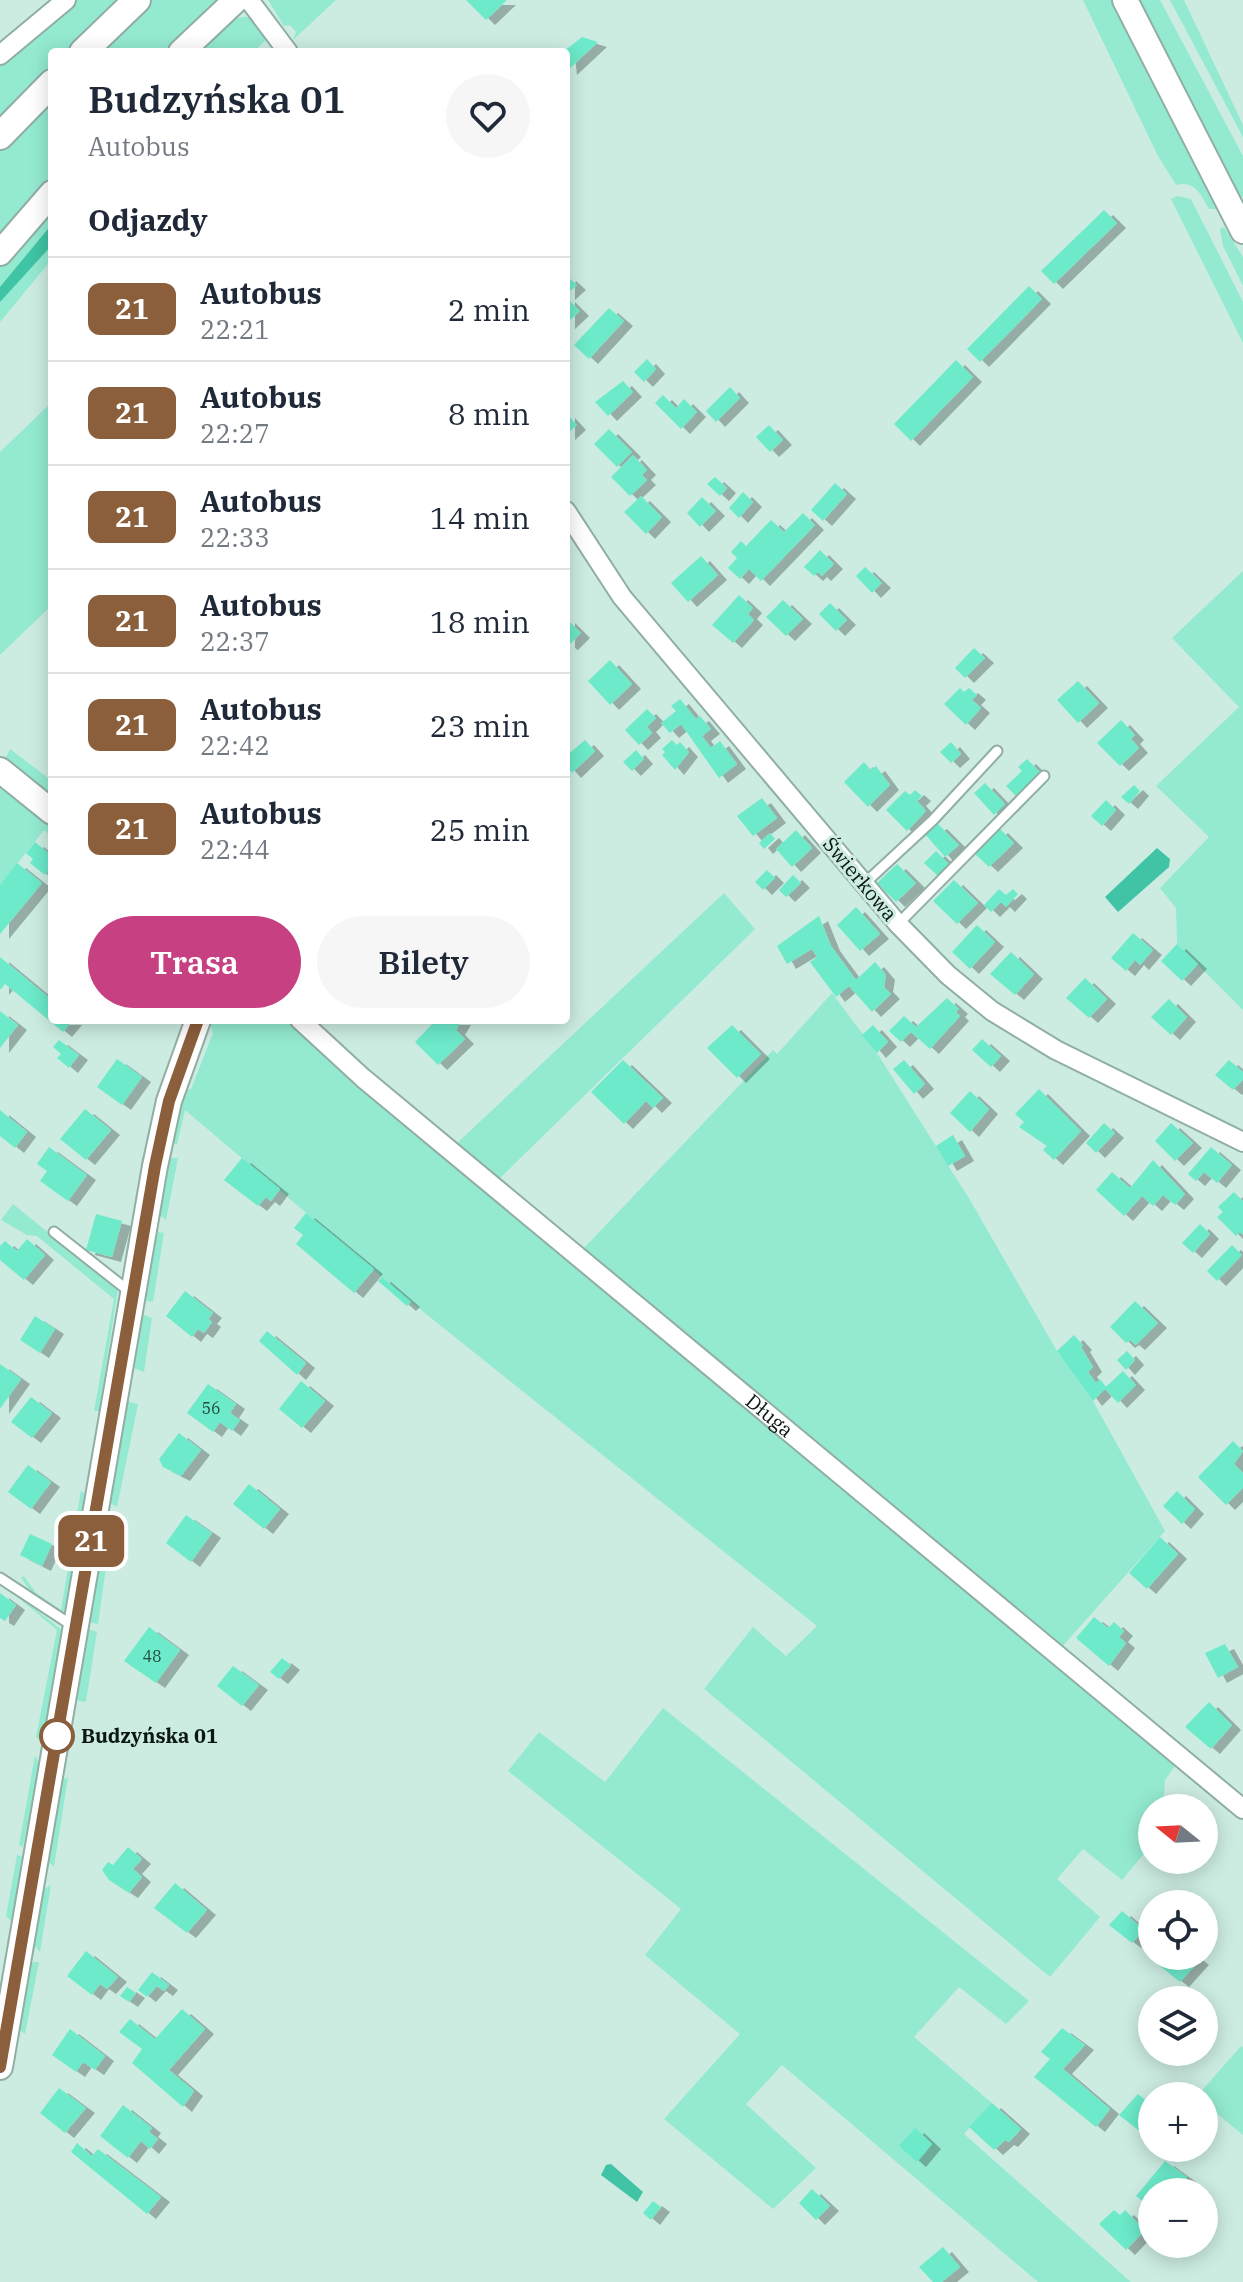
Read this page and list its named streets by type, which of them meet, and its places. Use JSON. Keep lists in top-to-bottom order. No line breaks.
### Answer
{"streets":{"street":["Świerkowa","Długa"]},"places":["Budzyńska 01"],"lines":["bus line 21"],"house_numbers":["56","48"],"north":"left","page":{"on_map":"21","heading":[["Budzyńska 01","Autobus"],"Odjazdy"],"list":[{"mark":"21","name":"Autobus","note":"22:21","value":"2 min"},{"mark":"21","name":"Autobus","note":"22:27","value":"8 min"},{"mark":"21","name":"Autobus","note":"22:33","value":"14 min"},{"mark":"21","name":"Autobus","note":"22:37","value":"18 min"},{"mark":"21","name":"Autobus","note":"22:42","value":"23 min"},{"mark":"21","name":"Autobus","note":"22:44","value":"25 min"}],"buttons":["Trasa","Bilety"],"map_buttons":["+","−"]}}
